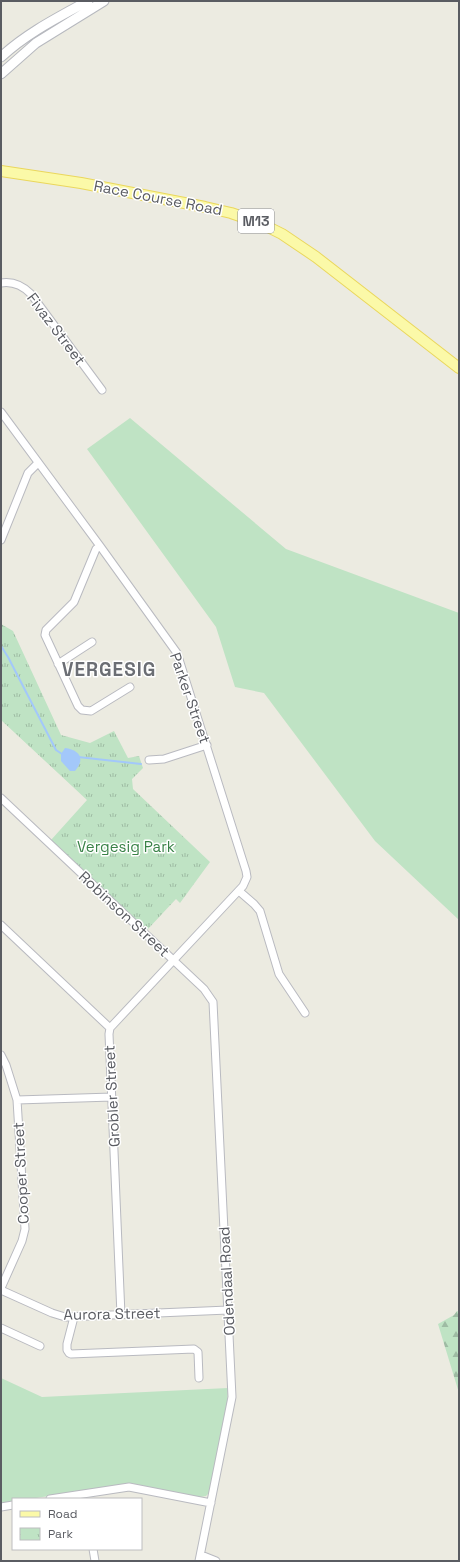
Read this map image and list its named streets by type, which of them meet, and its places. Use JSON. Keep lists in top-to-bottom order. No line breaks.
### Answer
{"streets":{"main road":["Race Course Road","M13"],"street":["Fivaz Street","Parker Street","Robinson Street","Grobler Street","Cooper Street","Odendaal Road","Aurora Street"]},"crossings":[["Robinson Street","Odendaal Road"],["Grobler Street","Aurora Street"],["Cooper Street","Aurora Street"],["Odendaal Road","Aurora Street"]],"districts":["VERGESIG"],"parks":["Vergesig Park"],"legend":["Road","Park"]}
